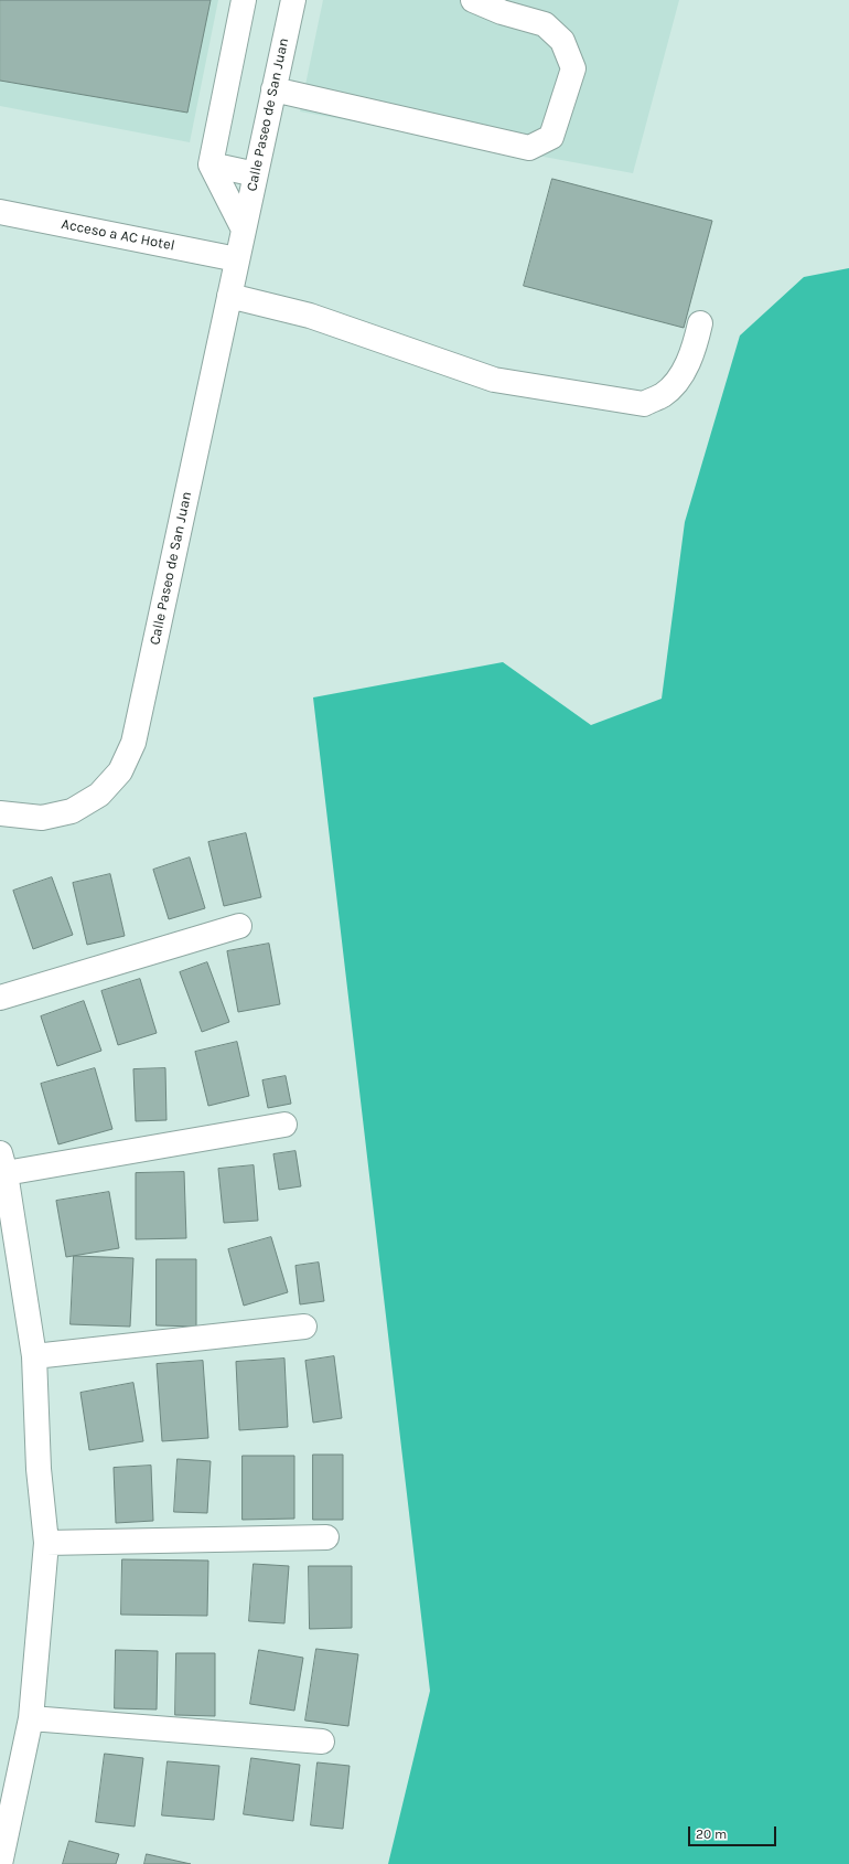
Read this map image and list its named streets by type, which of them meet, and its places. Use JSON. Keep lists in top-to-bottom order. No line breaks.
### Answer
{"streets":{"street":["Calle Paseo de San Juan","Acceso a AC Hotel"]},"crossings":[["Calle Paseo de San Juan","Acceso a AC Hotel"]],"scale_bar":"20 m"}
